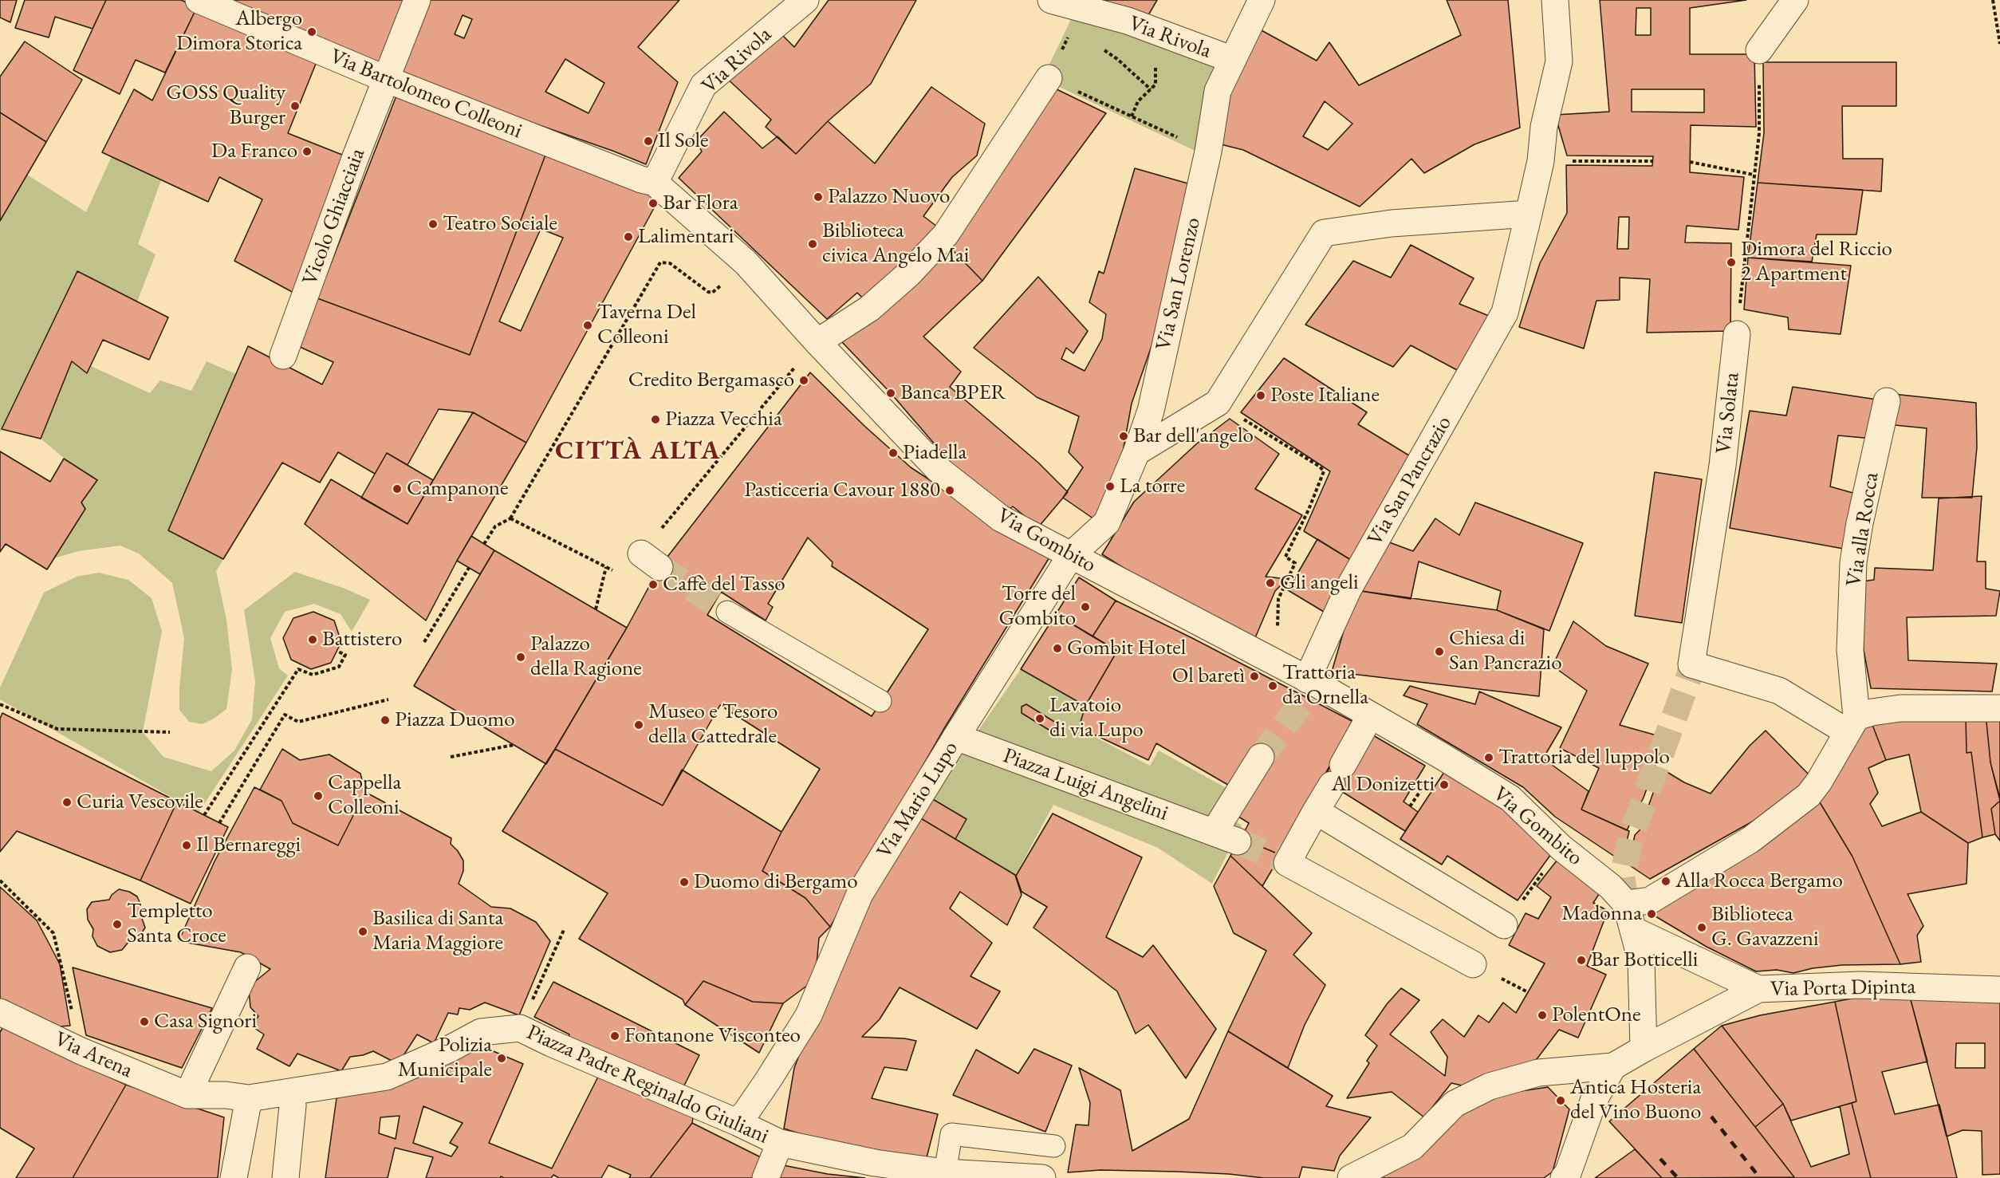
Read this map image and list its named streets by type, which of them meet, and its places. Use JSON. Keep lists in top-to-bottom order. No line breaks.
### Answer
{"streets":{"street":["Via Rivola","Via Bartolomeo Colleoni","Vicolo Ghiacciaia","Via San Lorenzo","Via Solata","Via San Pancrazio","Via alla Rocca","Via Gombito","Piazza Luigi Angelini","Via Mario Lupo","Via Porta Dipinta","Via Arena","Piazza Padre Reginaldo Giuliani"]},"crossings":[["Via Rivola","Via Bartolomeo Colleoni"],["Via Rivola","Via San Lorenzo"],["Via Bartolomeo Colleoni","Vicolo Ghiacciaia"],["Via San Lorenzo","Via Gombito"],["Via San Lorenzo","Via Mario Lupo"],["Via Solata","Via alla Rocca"],["Via San Pancrazio","Via Gombito"],["Via Gombito","Via Mario Lupo"],["Via Gombito","Via Porta Dipinta"],["Piazza Luigi Angelini","Via Mario Lupo"],["Via Mario Lupo","Piazza Padre Reginaldo Giuliani"],["Via Arena","Piazza Padre Reginaldo Giuliani"]],"districts":["CITTÀ ALTA"],"places":["Albergo Dimora Storica","GOSS Quality Burger","Il Sole","Da Franco","Palazzo Nuovo","Bar Flora","Teatro Sociale","Lalimentari","Biblioteca civica Angelo Mai","Dimora del Riccio 2 Apartment","Taverna Del Colleoni","Credito Bergamasco","Banca BPER","Poste Italiane","Piazza Vecchia","Bar dell'angelo","Piadella","La torre","Campanone","Pasticceria Cavour 1880","Gli angeli","Caffè del Tasso","Torre del Gombito","Battistero","Gombit Hotel","Chiesa di San Pancrazio","Palazzo della Ragione","Ol baretì","Trattoria da Ornella","Lavatoio di via Lupo","Piazza Duomo","Museo e Tesoro della Cattedrale","Trattoria del luppolo","Al Donizetti","Cappella Colleoni","Curia Vescovile","Il Bernareggi","Alla Rocca Bergamo","Duomo di Bergamo","Madonna","Templetto Santa Croce","Biblioteca G. Gavazzeni","Basilica di Santa Maria Maggiore","Bar Botticelli","PolentOne","Casa Signori","Fontanone Visconteo","Polizia Municipale","Antica Hosteria del Vino Buono"]}
